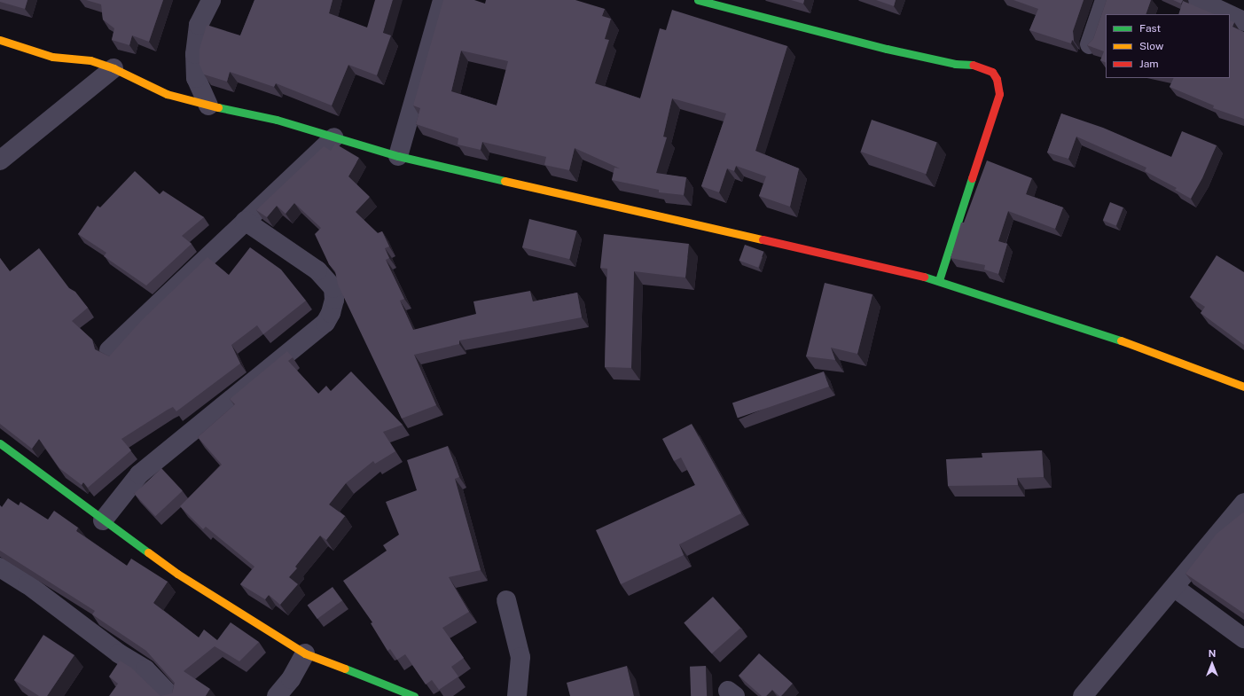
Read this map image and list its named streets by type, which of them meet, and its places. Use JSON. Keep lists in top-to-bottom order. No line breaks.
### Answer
{"legend":["Fast","Slow","Jam"],"north":"top"}
